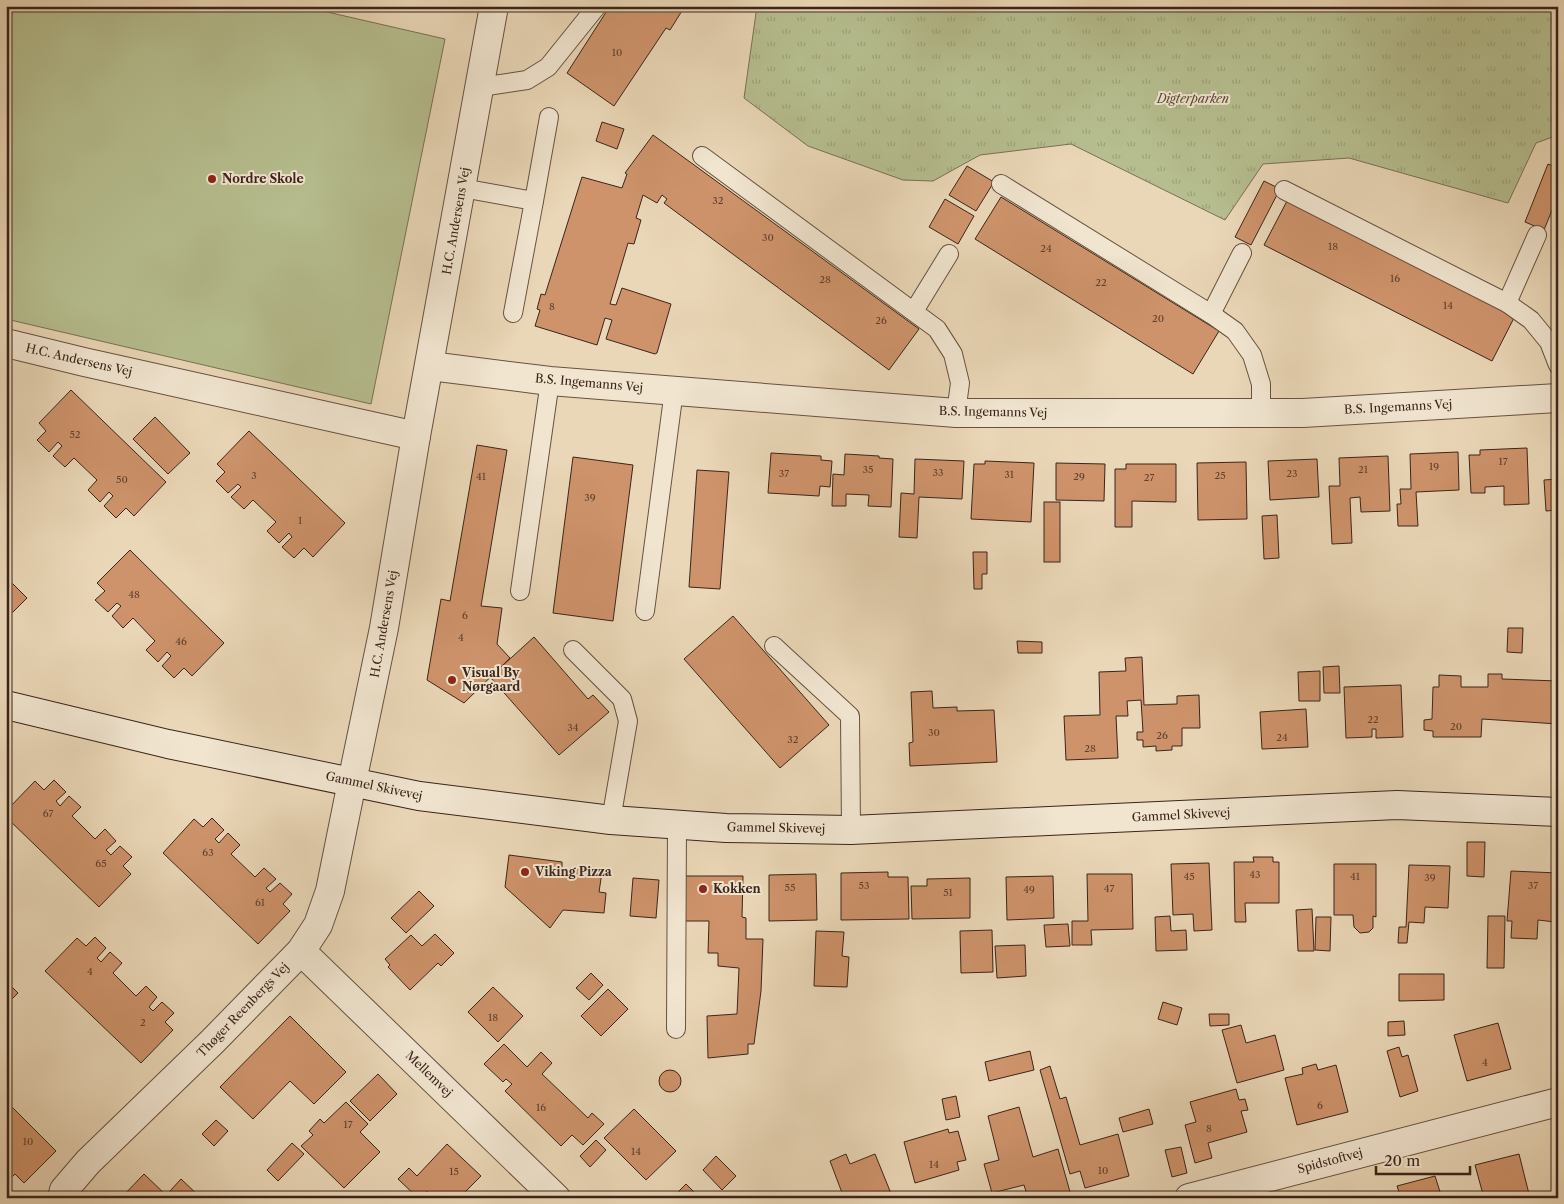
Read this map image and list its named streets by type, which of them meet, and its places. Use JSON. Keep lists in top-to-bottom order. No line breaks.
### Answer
{"streets":{"street":["H.C. Andersens Vej","B.S. Ingemanns Vej","Gammel Skivevej","Thøger Reenbergs Vej","Mellemvej","Spidstoftvej"]},"crossings":[["H.C. Andersens Vej","B.S. Ingemanns Vej"],["H.C. Andersens Vej","Gammel Skivevej"],["H.C. Andersens Vej","Thøger Reenbergs Vej"],["Gammel Skivevej","Thøger Reenbergs Vej"],["Thøger Reenbergs Vej","Mellemvej"]],"parks":["Digterparken"],"places":["Nordre Skole","Visual By Nørgaard","Viking Pizza","Kokken"],"house_numbers":["10","32","30","18","24","16","28","22","14","8","20","26","52","17","19","35","21","33","37","23","31","3","25","41","29","27","50","39","1","48","6","4","46","22","20","34","30","26","24","32","28","67","63","65","43","45","41","39","53","37","55","47","49","51","61","4","18","2","4","6","16","17","8","10","14","14","10","15"],"scale_bar":"20 m"}
